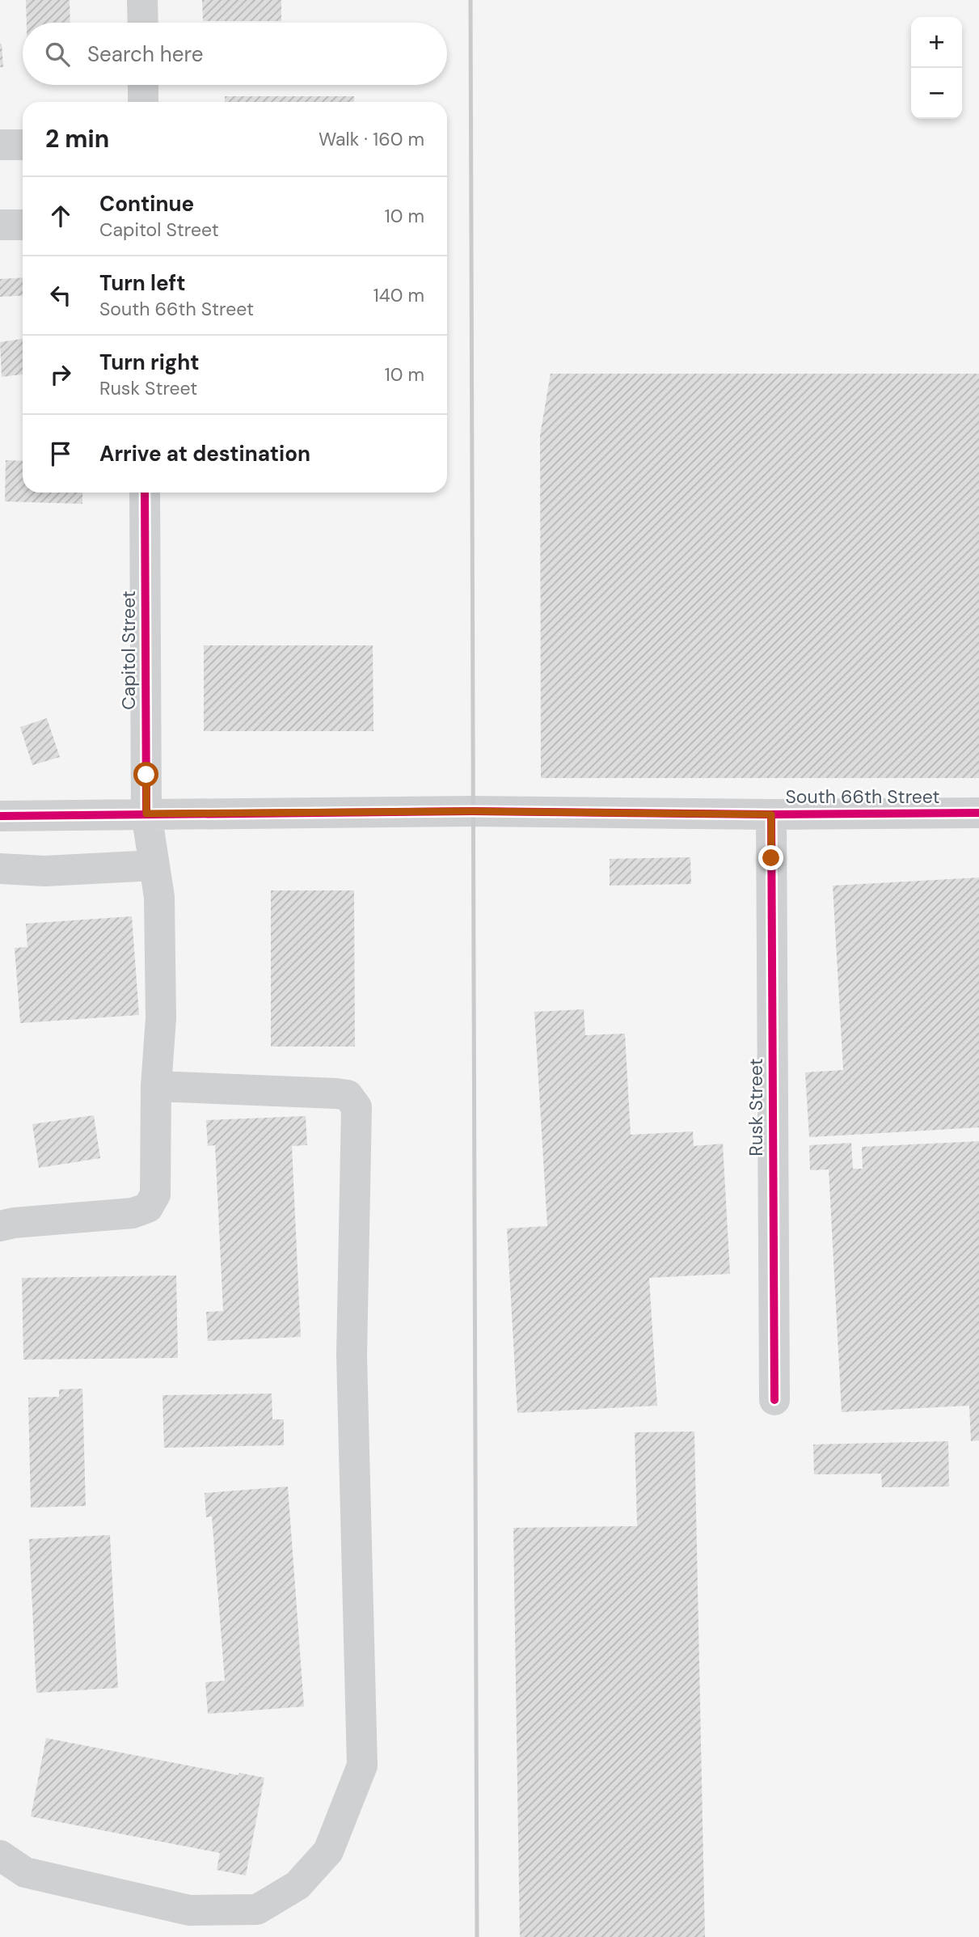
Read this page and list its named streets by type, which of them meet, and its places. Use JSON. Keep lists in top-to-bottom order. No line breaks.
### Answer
{"streets":{"street":["Capitol Street","South 66th Street","Rusk Street"]},"crossings":[["Capitol Street","South 66th Street"],["South 66th Street","Rusk Street"]],"page":{"map_buttons":["+","−"],"search":"Search here","heading":["2 min","Walk · 160 m"],"list":[["Continue","Capitol Street","10 m"],["Turn left","South 66th Street","140 m"],["Turn right","Rusk Street","10 m"],"Arrive at destination"]}}
